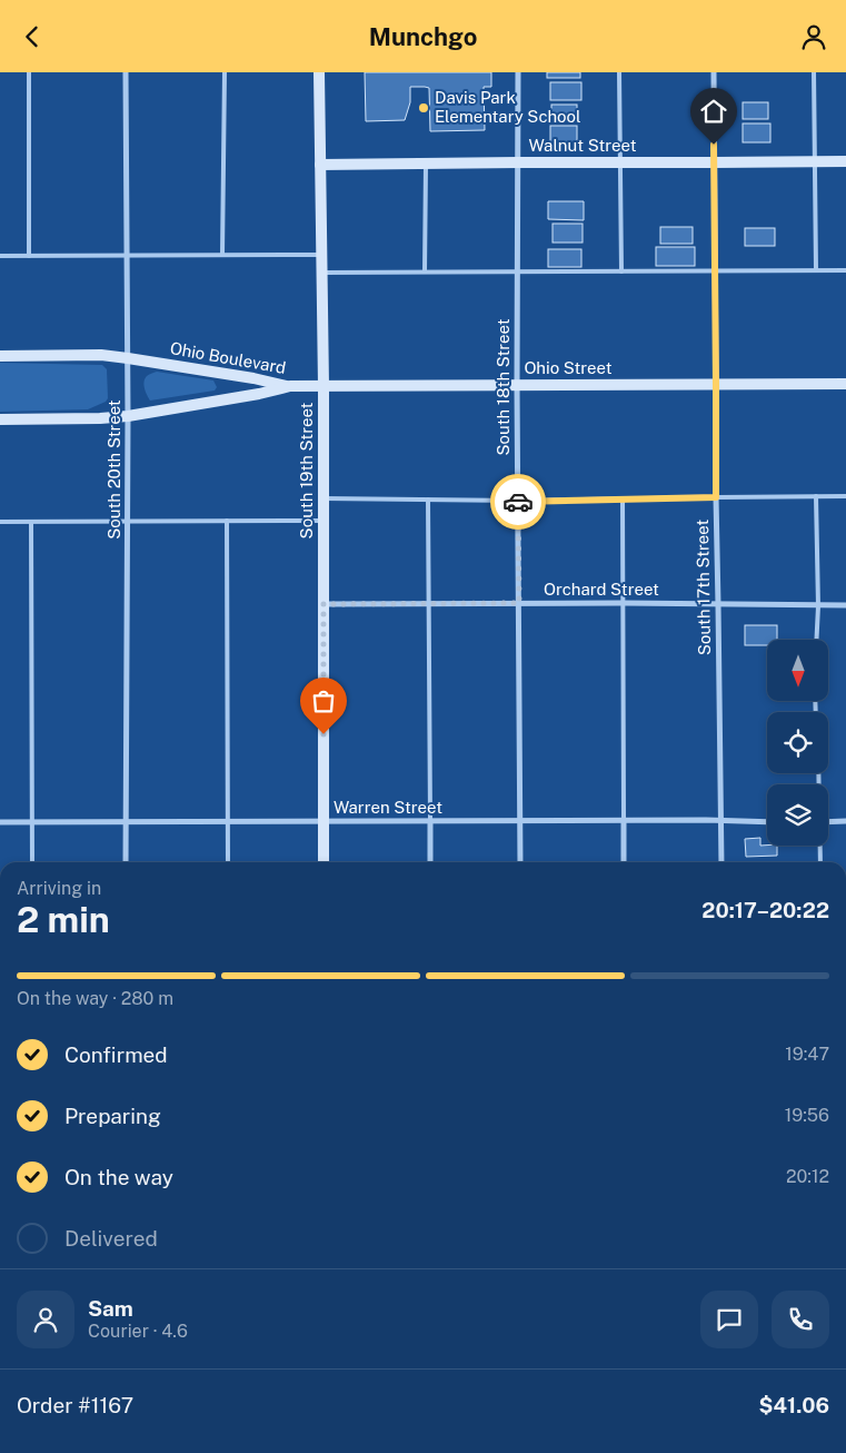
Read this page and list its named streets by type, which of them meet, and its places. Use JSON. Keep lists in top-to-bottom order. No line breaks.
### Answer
{"streets":{"street":["Walnut Street","Ohio Boulevard","Ohio Street","South 18th Street","South 20th Street","South 19th Street","South 17th Street","Orchard Street","Warren Street"]},"crossings":[["Walnut Street","South 18th Street"],["Walnut Street","South 19th Street"],["Walnut Street","South 17th Street"],["Ohio Boulevard","Ohio Street"],["Ohio Boulevard","South 20th Street"],["Ohio Street","South 18th Street"],["Ohio Street","South 19th Street"],["Ohio Street","South 17th Street"],["South 18th Street","Orchard Street"],["South 18th Street","Warren Street"],["South 20th Street","Warren Street"],["South 19th Street","Orchard Street"],["South 19th Street","Warren Street"],["South 17th Street","Orchard Street"],["South 17th Street","Warren Street"]],"places":["Davis Park Elementary School"],"north":"bottom","page":{"header":"Munchgo","heading":["2 min","Arriving in","20:17–20:22"],"panel":["Sam","Courier · 4.6","Order #1167","$41.06"],"bar":"On the way · 280 m","list":[["Confirmed","19:47"],["Preparing","19:56"],["On the way","20:12"],"Delivered"]}}
